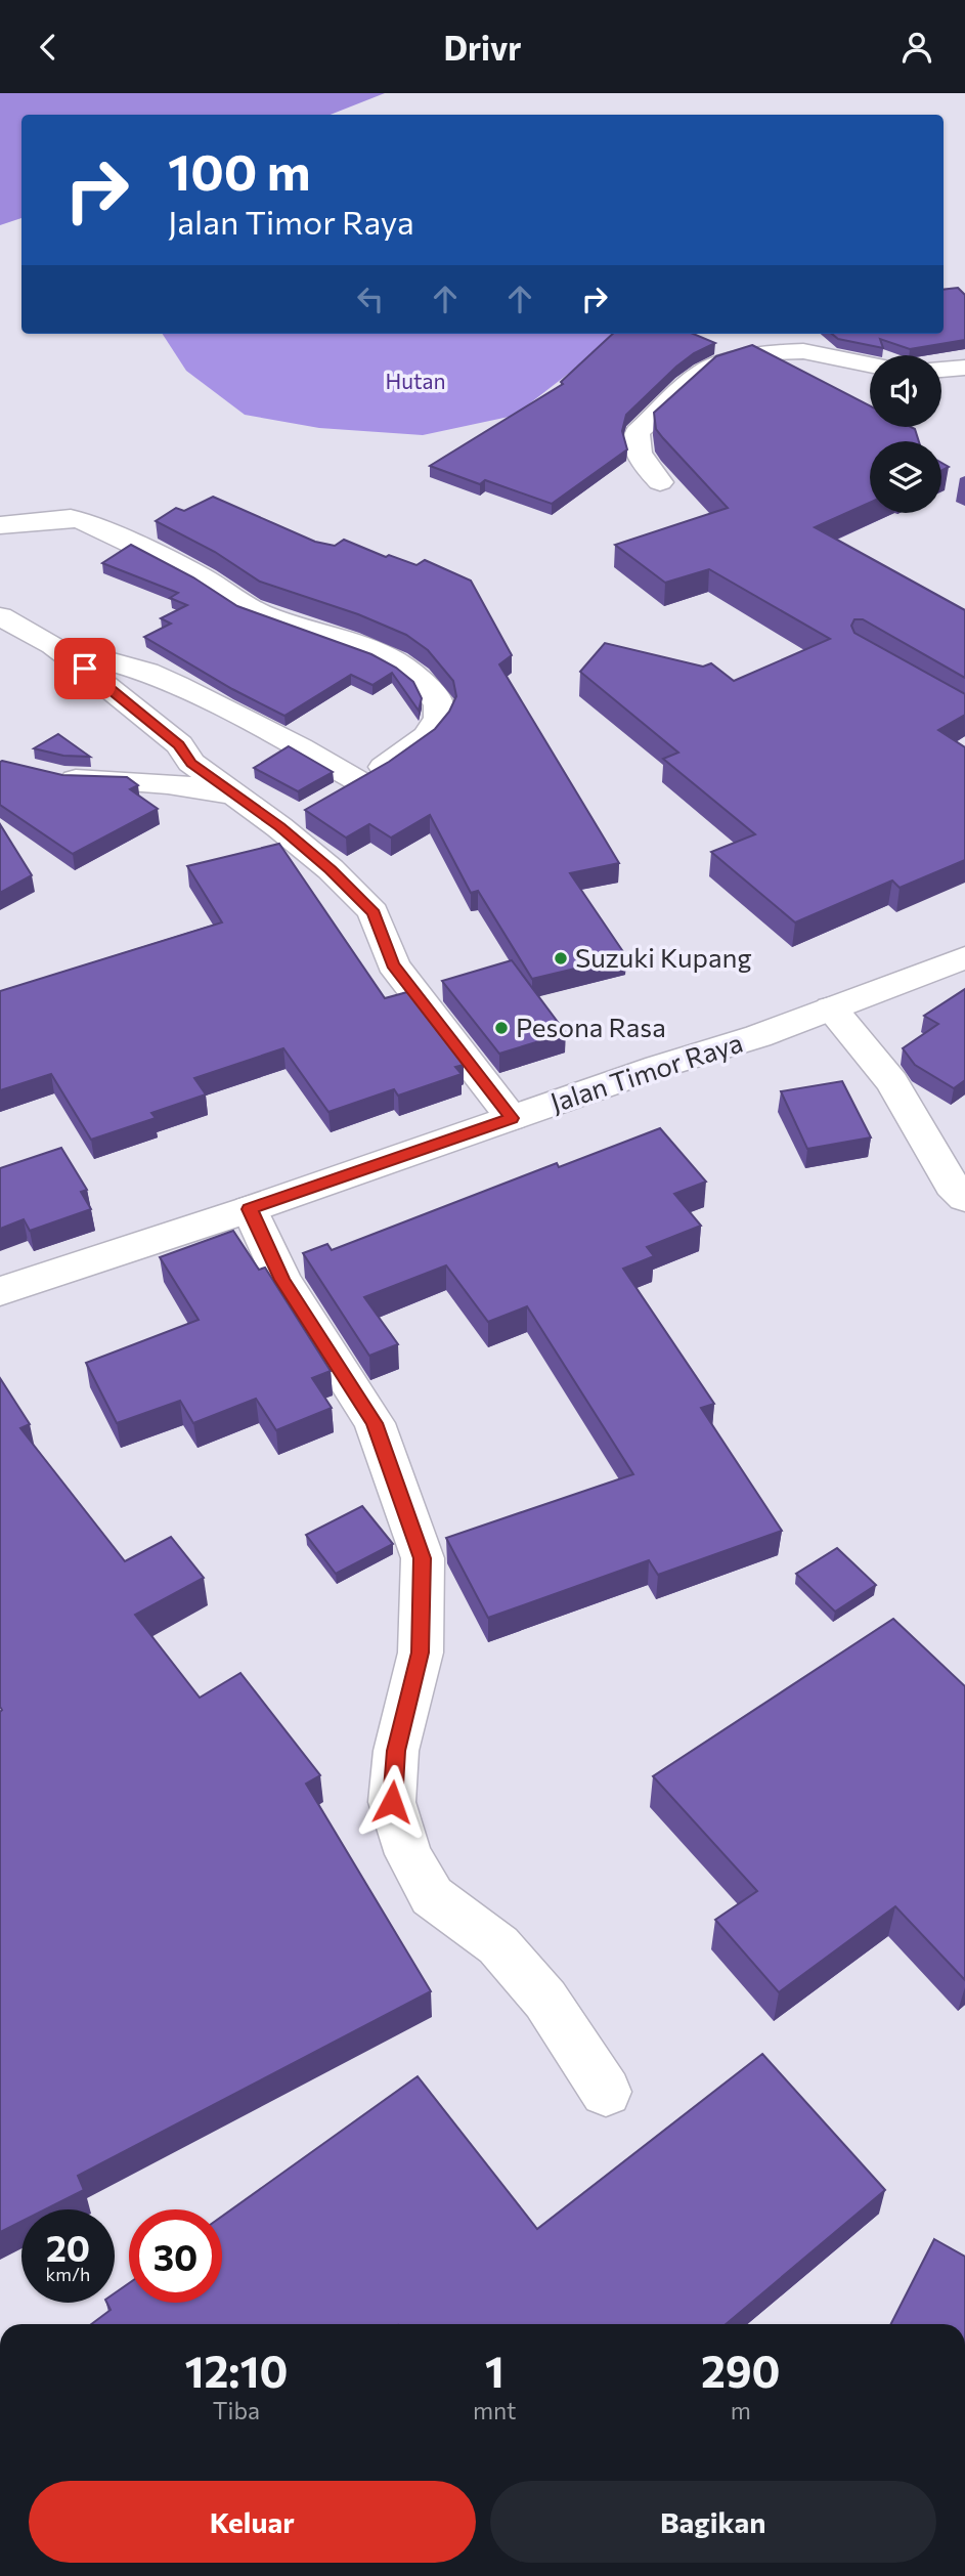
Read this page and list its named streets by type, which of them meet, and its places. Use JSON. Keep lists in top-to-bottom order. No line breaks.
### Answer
{"streets":{"main road":["Jalan Timor Raya"]},"parks":["Hutan"],"places":["Suzuki Kupang","Pesona Rasa"],"page":{"header":"Drivr","turn":["100 m","Jalan Timor Raya"],"speed":"20 km/h","limit":"30","eta":["12:10","Tiba","1","mnt","290","m"],"buttons":["Keluar","Bagikan"]}}
